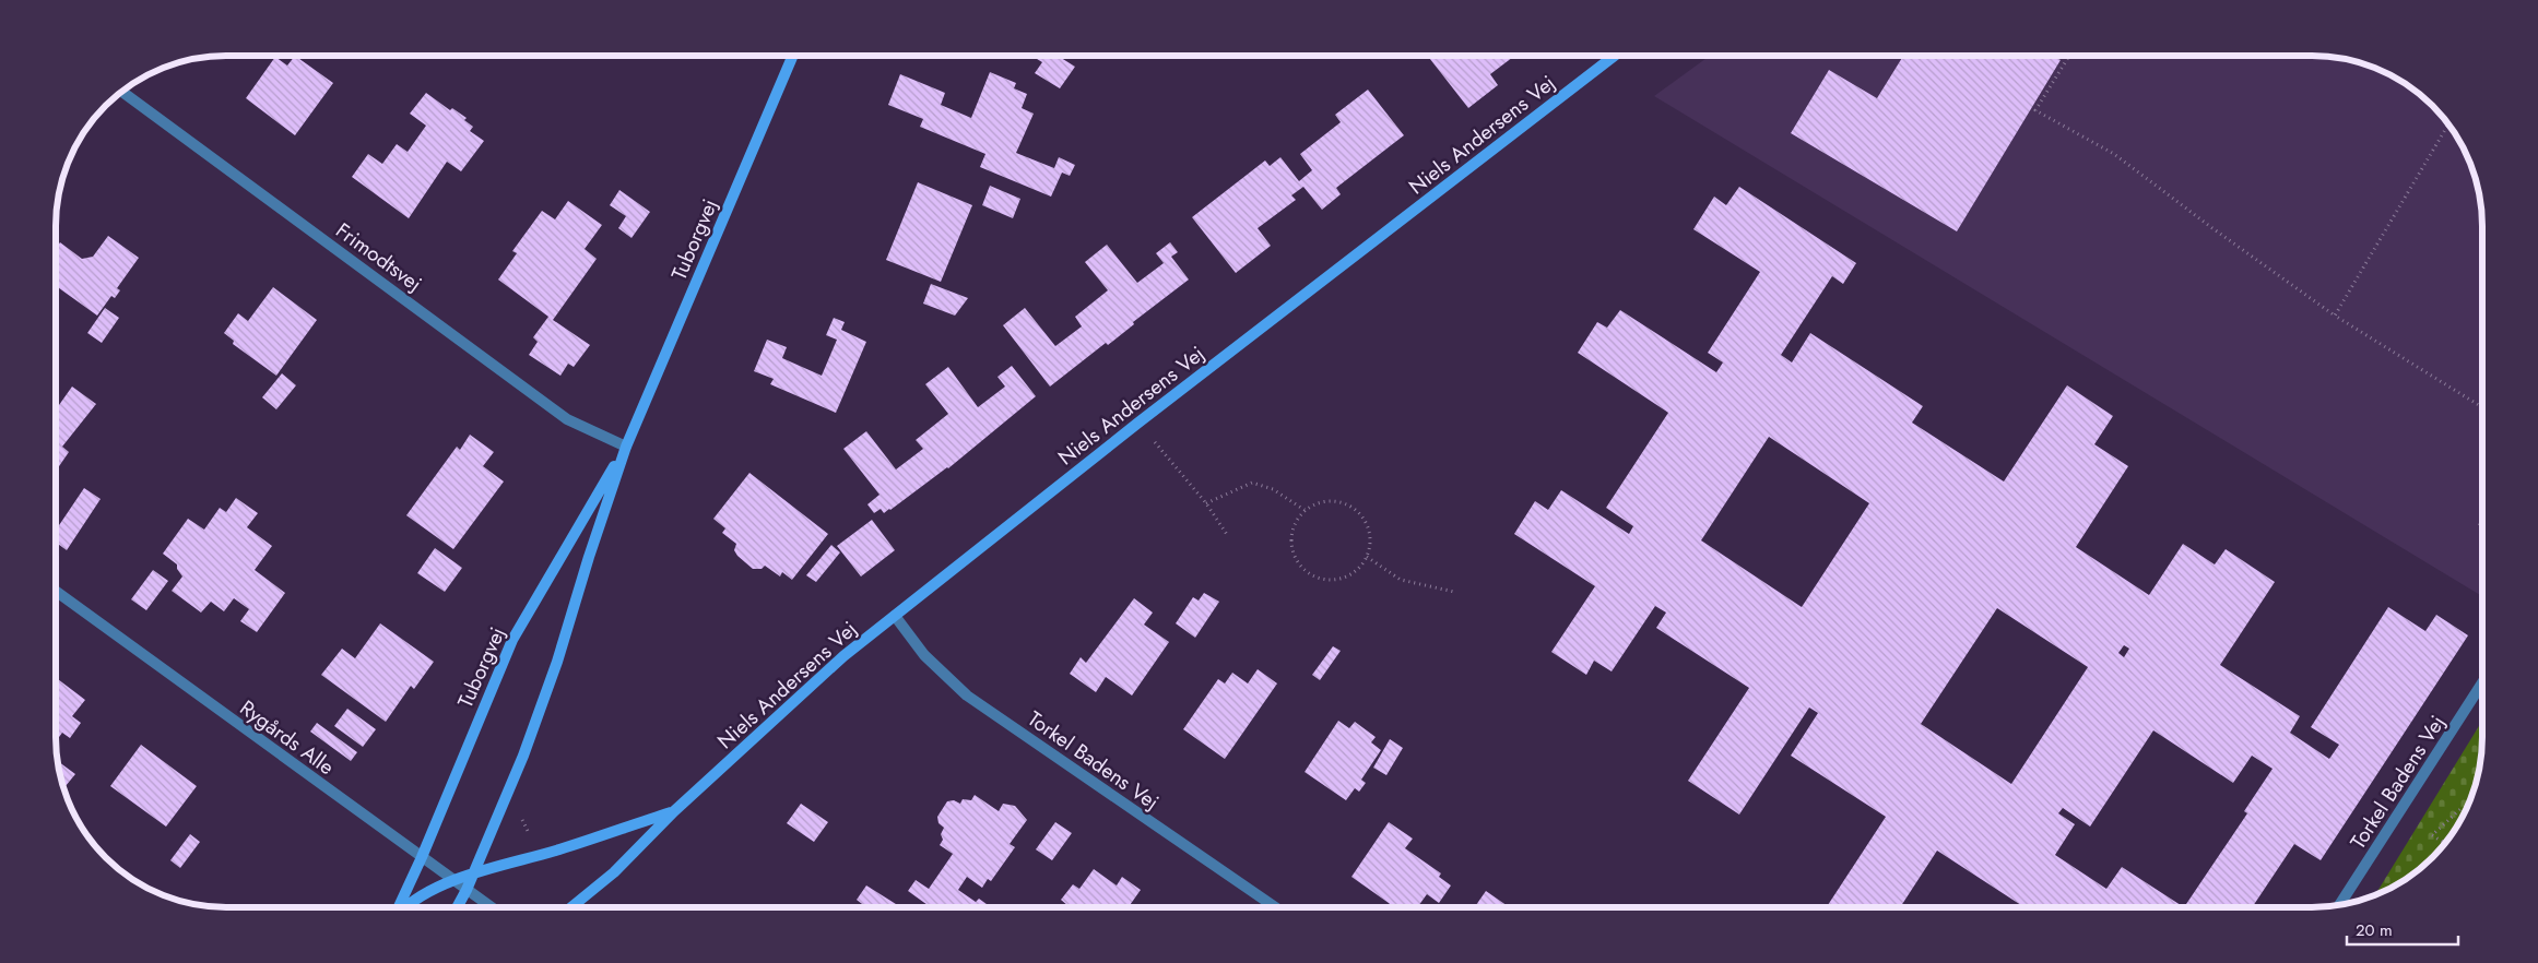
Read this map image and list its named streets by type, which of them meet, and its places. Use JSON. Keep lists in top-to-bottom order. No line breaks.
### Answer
{"streets":{"street":["Niels Andersens Vej","Tuborgvej","Frimodtsvej","Rygårds Alle","Torkel Badens Vej"]},"crossings":[["Niels Andersens Vej","Tuborgvej"],["Niels Andersens Vej","Rygårds Alle"],["Niels Andersens Vej","Torkel Badens Vej"],["Tuborgvej","Frimodtsvej"],["Tuborgvej","Rygårds Alle"]],"scale_bar":"20 m"}
